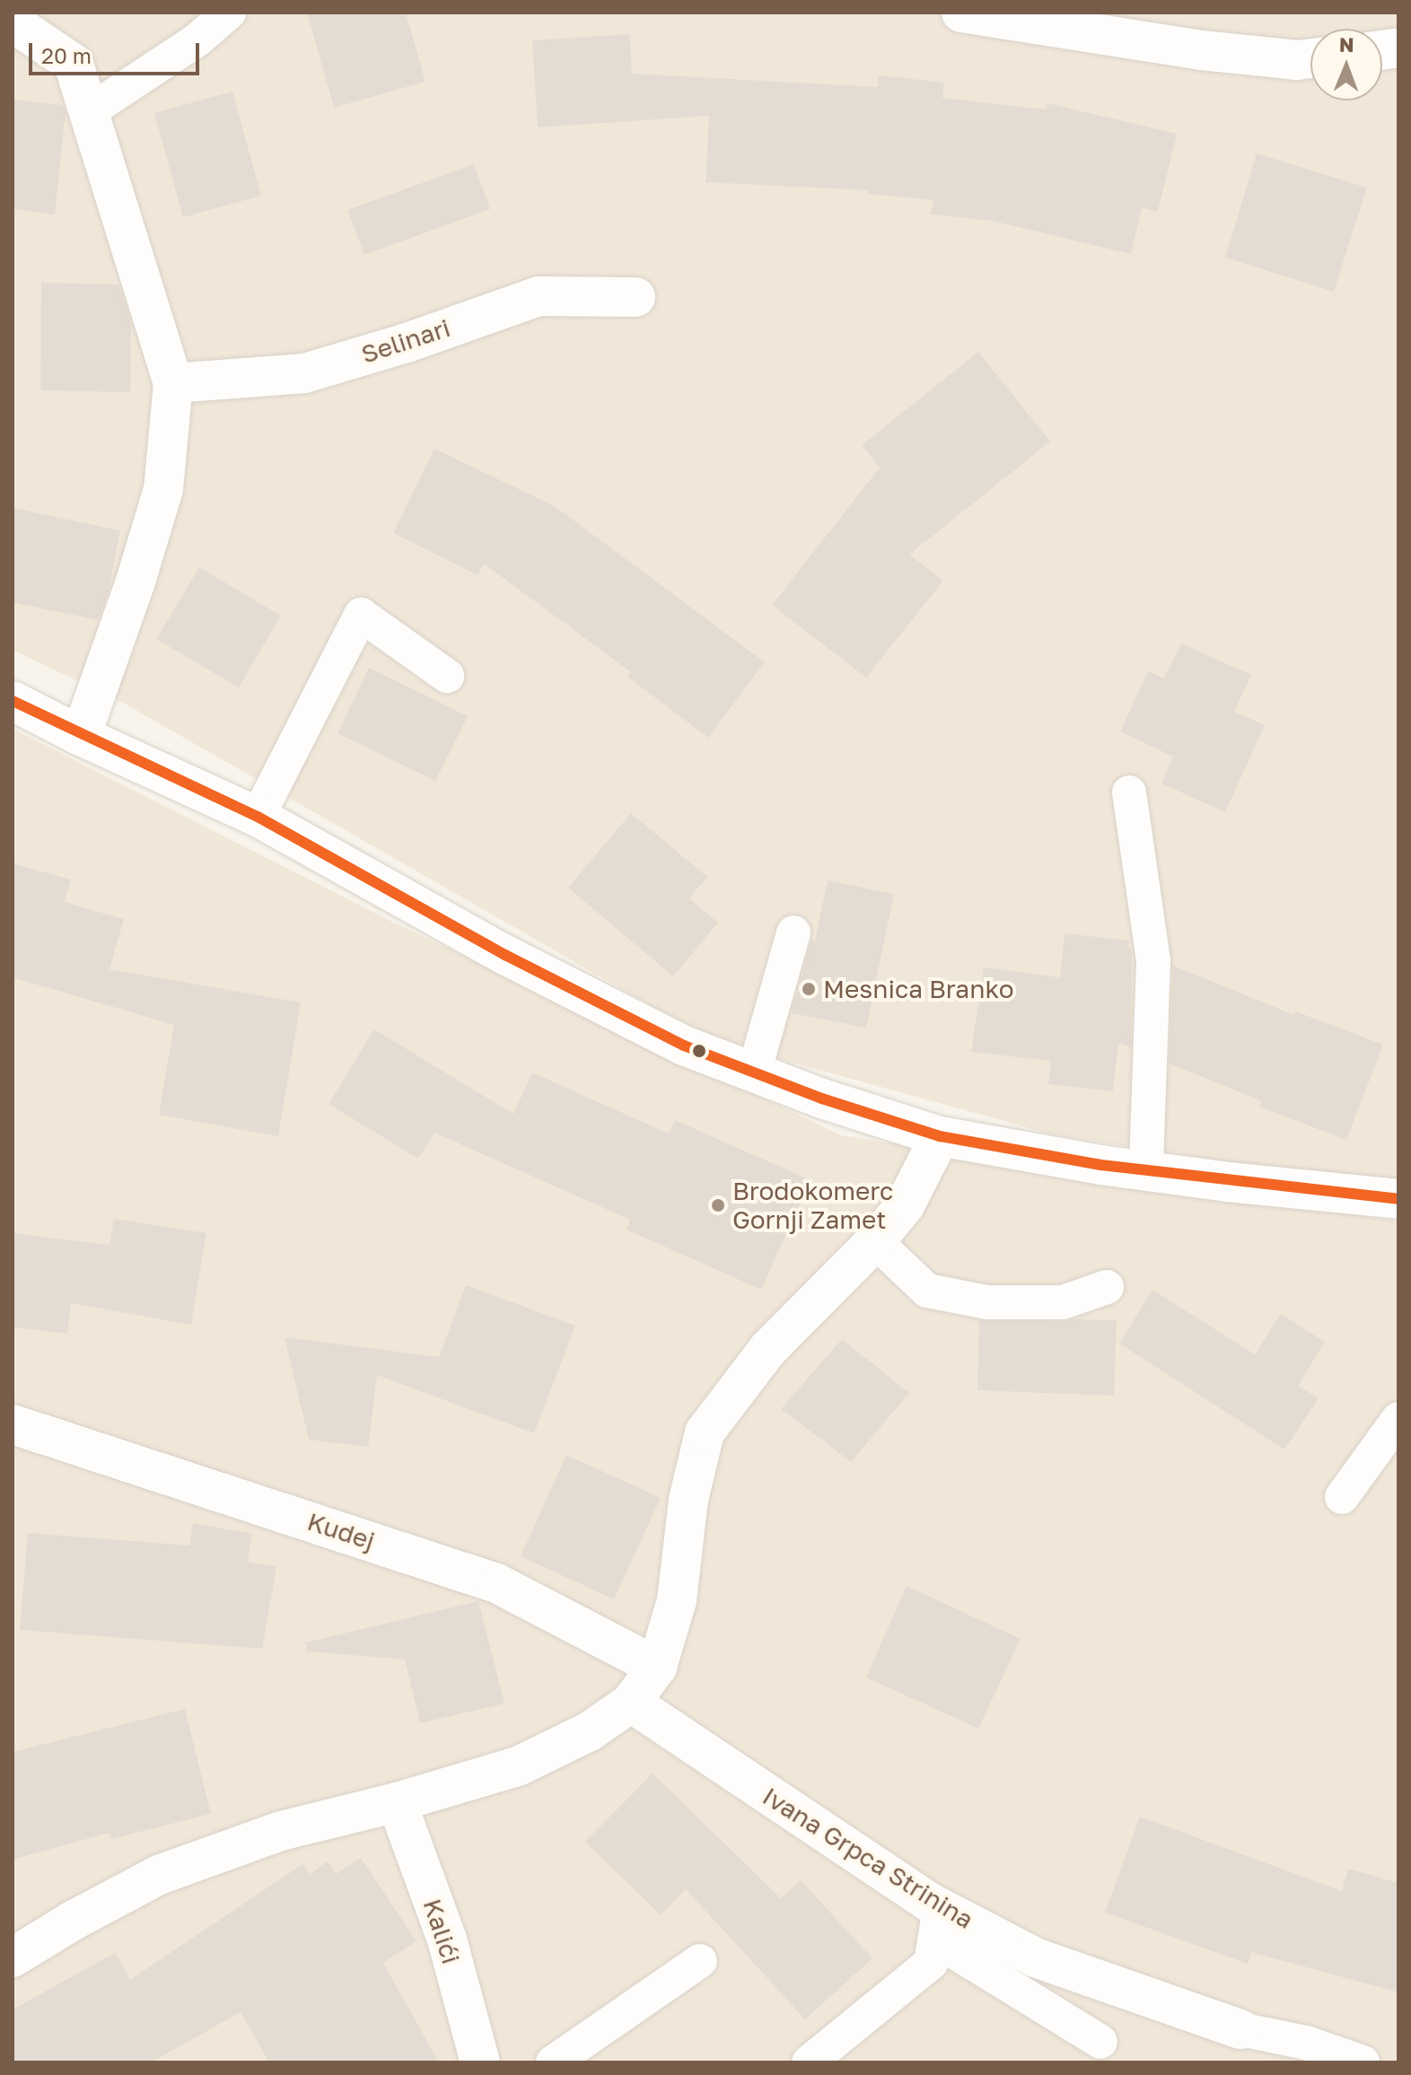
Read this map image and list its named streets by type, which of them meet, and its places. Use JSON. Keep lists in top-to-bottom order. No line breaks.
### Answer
{"streets":{"street":["Selinari","Kudej","Ivana Grpca Strinina","Kalići"]},"places":["Mesnica Branko","Brodokomerc Gornji Zamet"],"scale_bar":"20 m","north":"top"}
